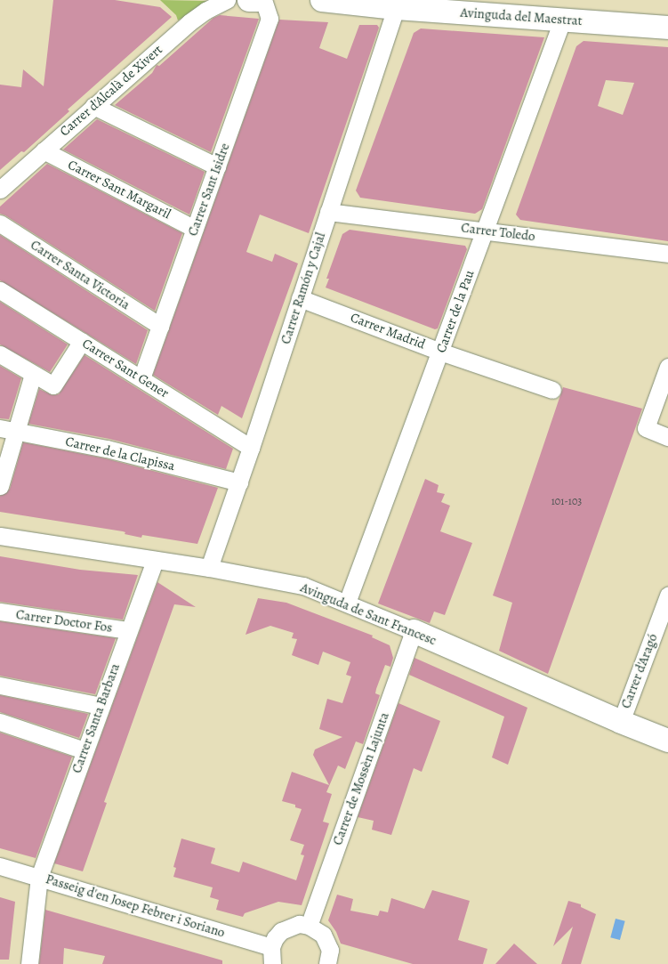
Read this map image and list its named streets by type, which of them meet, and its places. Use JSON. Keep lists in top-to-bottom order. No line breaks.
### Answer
{"streets":{"street":["Avinguda del Maestrat","Carrer d'Alcalà de Xivert","Carrer Sant Margaril","Carrer Sant Isidre","Carrer Toledo","Carrer Santa Victoria","Carrer Ramón y Cajal","Carrer de la Pau","Carrer Madrid","Carrer Sant Gener","Carrer de la Clapissa","Avinguda de Sant Francesc","Carrer Doctor Fos","Carrer d'Aragó","Carrer Santa Barbara","Carrer de Mossèn Lajunta","Passeig d'en Josep Febrer i Soriano"]},"crossings":[["Avinguda del Maestrat","Carrer Ramón y Cajal"],["Avinguda del Maestrat","Carrer de la Pau"],["Carrer d'Alcalà de Xivert","Carrer Sant Margaril"],["Carrer Sant Margaril","Carrer Sant Isidre"],["Carrer Sant Isidre","Carrer Santa Victoria"],["Carrer Sant Isidre","Carrer Sant Gener"],["Carrer Toledo","Carrer Ramón y Cajal"],["Carrer Toledo","Carrer de la Pau"],["Carrer Ramón y Cajal","Carrer Madrid"],["Carrer Ramón y Cajal","Carrer Sant Gener"],["Carrer Ramón y Cajal","Carrer de la Clapissa"],["Carrer Ramón y Cajal","Avinguda de Sant Francesc"],["Carrer de la Pau","Carrer Madrid"],["Carrer de la Pau","Avinguda de Sant Francesc"],["Avinguda de Sant Francesc","Carrer d'Aragó"],["Avinguda de Sant Francesc","Carrer Santa Barbara"],["Avinguda de Sant Francesc","Carrer de Mossèn Lajunta"],["Carrer Doctor Fos","Carrer Santa Barbara"],["Carrer Santa Barbara","Passeig d'en Josep Febrer i Soriano"]],"house_numbers":["101-103"]}
